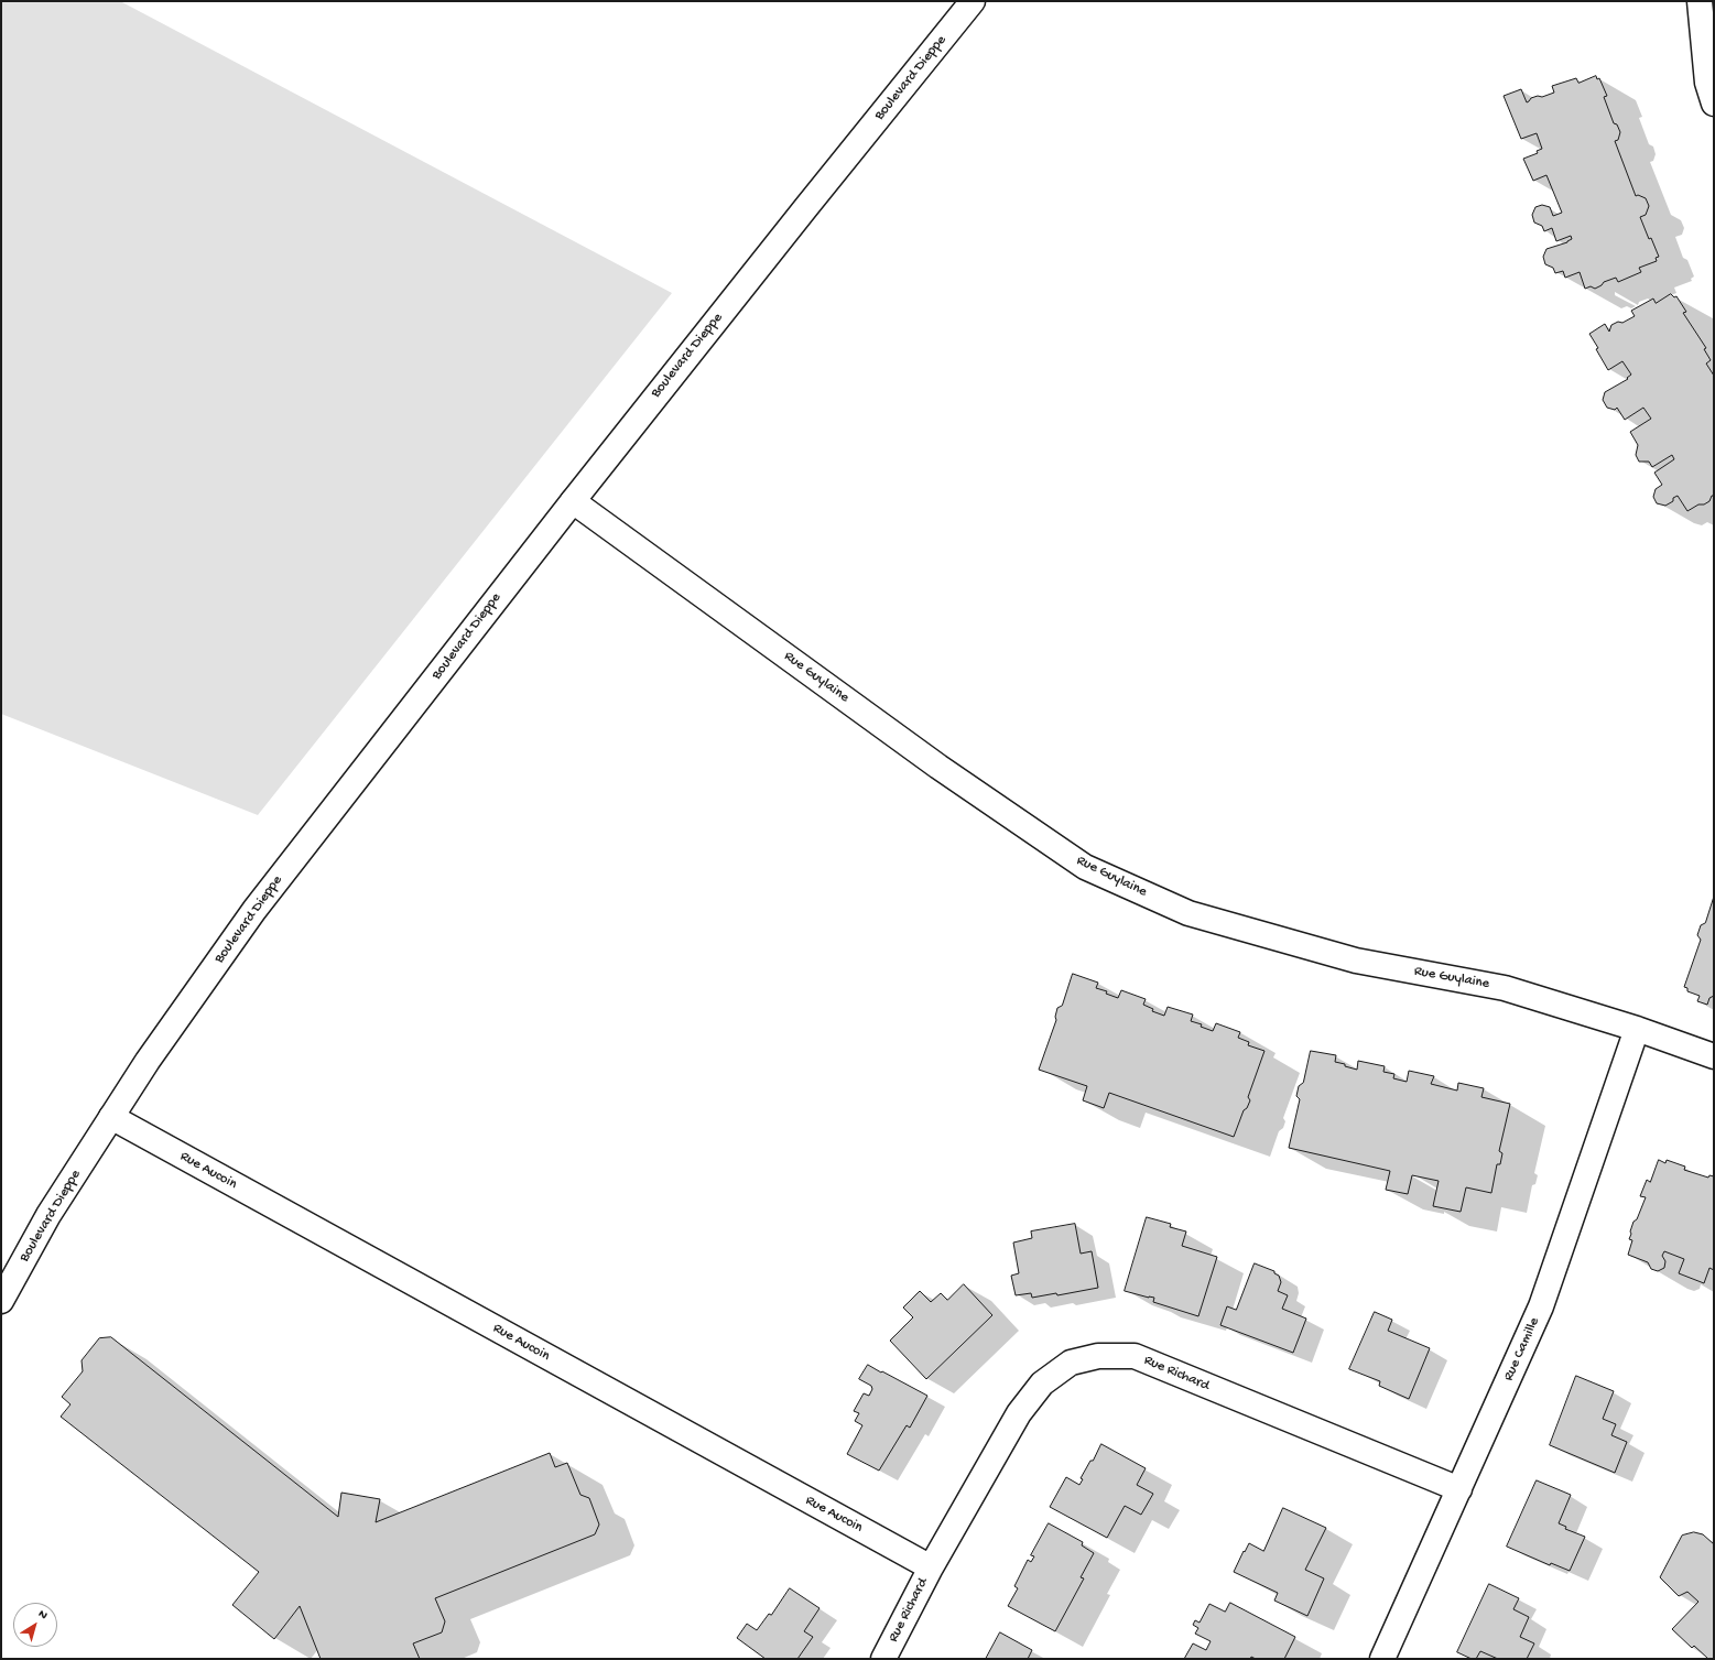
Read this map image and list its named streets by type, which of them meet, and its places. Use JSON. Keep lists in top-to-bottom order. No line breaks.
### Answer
{"streets":{"street":["Boulevard Dieppe","Rue Guylaine","Rue Aucoin","Rue Camille","Rue Richard"]},"crossings":[["Boulevard Dieppe","Rue Guylaine"],["Boulevard Dieppe","Rue Aucoin"],["Rue Guylaine","Rue Camille"],["Rue Aucoin","Rue Richard"],["Rue Camille","Rue Richard"]],"north":"top right"}
